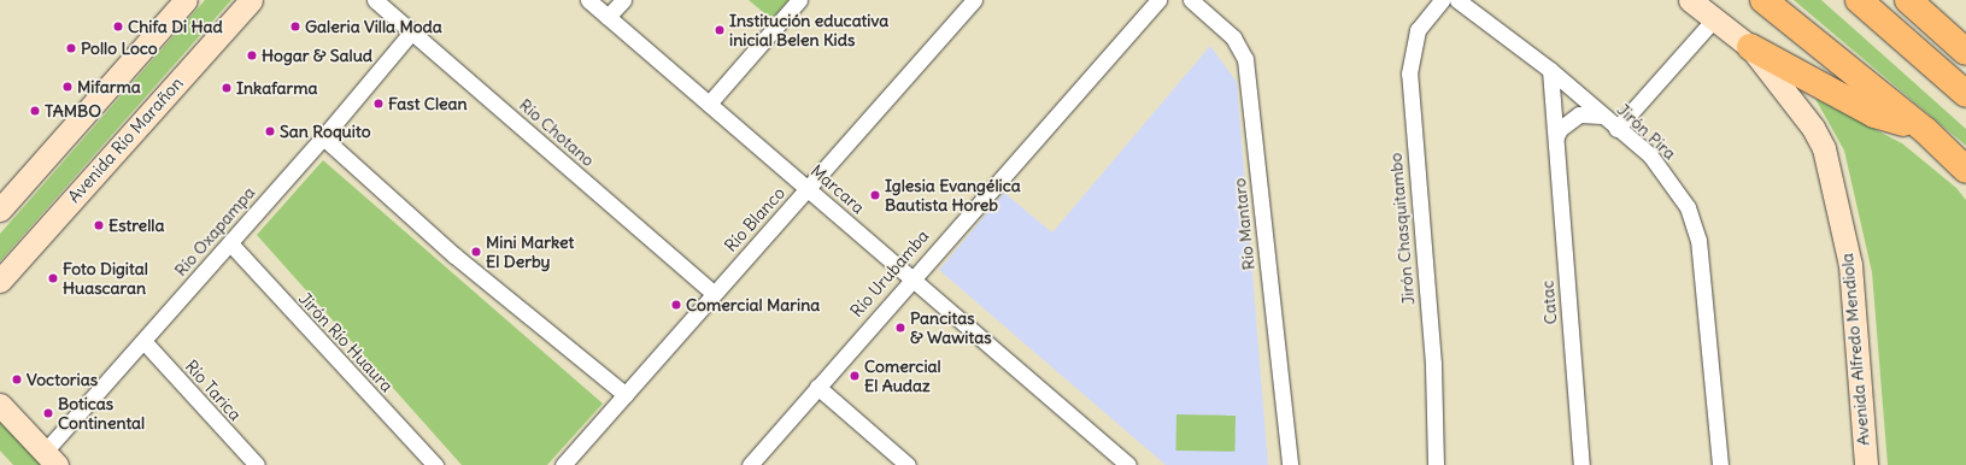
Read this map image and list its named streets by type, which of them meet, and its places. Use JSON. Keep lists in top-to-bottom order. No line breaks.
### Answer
{"streets":{"street":["Jirón Pira","Río Chotano","Avenida Río Marañon","Marcara","Río Blanco","Río Mantaro","Jirón Chasquitambo","Río Oxapampa","Río Urubamba","Catac","Jirón Río Huaura","Avenida Alfredo Mendiola","Río Tarica"]},"crossings":[["Jirón Pira","Catac"],["Río Chotano","Río Blanco"],["Río Chotano","Río Oxapampa"],["Marcara","Río Blanco"],["Marcara","Río Urubamba"],["Río Oxapampa","Jirón Río Huaura"],["Río Oxapampa","Río Tarica"]],"places":["Chifa Di Had","Galeria Villa Moda","Institución educativa inicial Belen Kids","Pollo Loco","Hogar & Salud","Mifarma","Inkafarma","Fast Clean","TAMBO","San Roquito","Iglesia Evangélica Bautista Horeb","Estrella","Mini Market El Derby","Foto Digital Huascaran","Comercial Marina","Pancitas & Wawitas","Comercial El Audaz","Voctorias","Boticas Continental"]}
